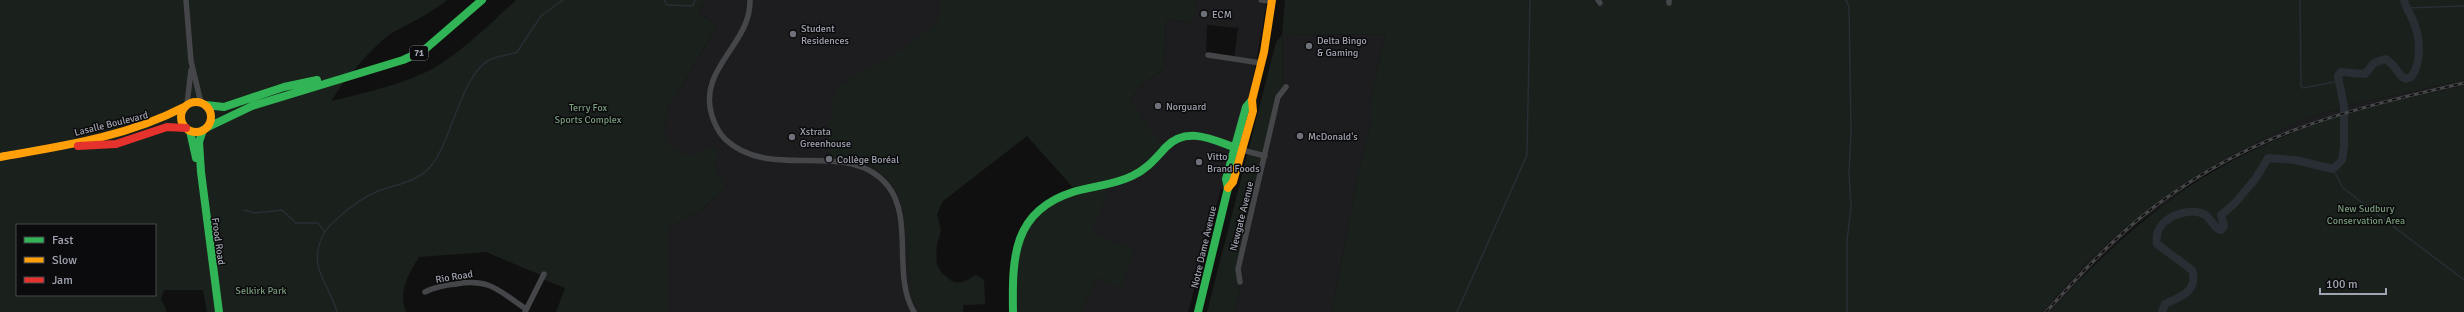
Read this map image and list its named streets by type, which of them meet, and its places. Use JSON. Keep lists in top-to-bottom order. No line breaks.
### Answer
{"streets":{"main road":["71","Lasalle Boulevard","Frood Road","Notre Dame Avenue"],"street":["Newgate Avenue","Rio Road"]},"crossings":[["71","Lasalle Boulevard"],["71","Frood Road"],["Lasalle Boulevard","Frood Road"]],"parks":["Terry Fox Sports Complex","New Sudbury Conservation Area","Selkirk Park"],"places":["ECM","Student Residences","Delta Bingo & Gaming","Norguard","McDonald's","Xstrata Greenhouse","Collège Boréal","Vitto Brand Foods"],"legend":["Fast","Slow","Jam"],"scale_bar":"100 m"}
